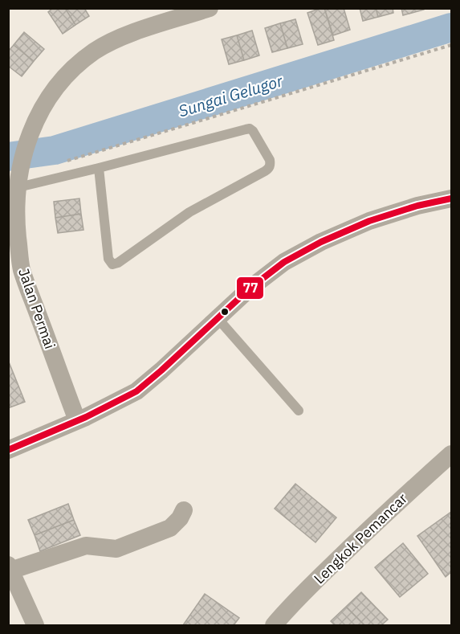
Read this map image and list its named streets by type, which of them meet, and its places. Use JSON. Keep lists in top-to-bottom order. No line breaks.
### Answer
{"streets":{"street":["Jalan Permai","Lengkok Pemancar"]},"water":["Sungai Gelugor"],"lines":["transit line 77"]}
